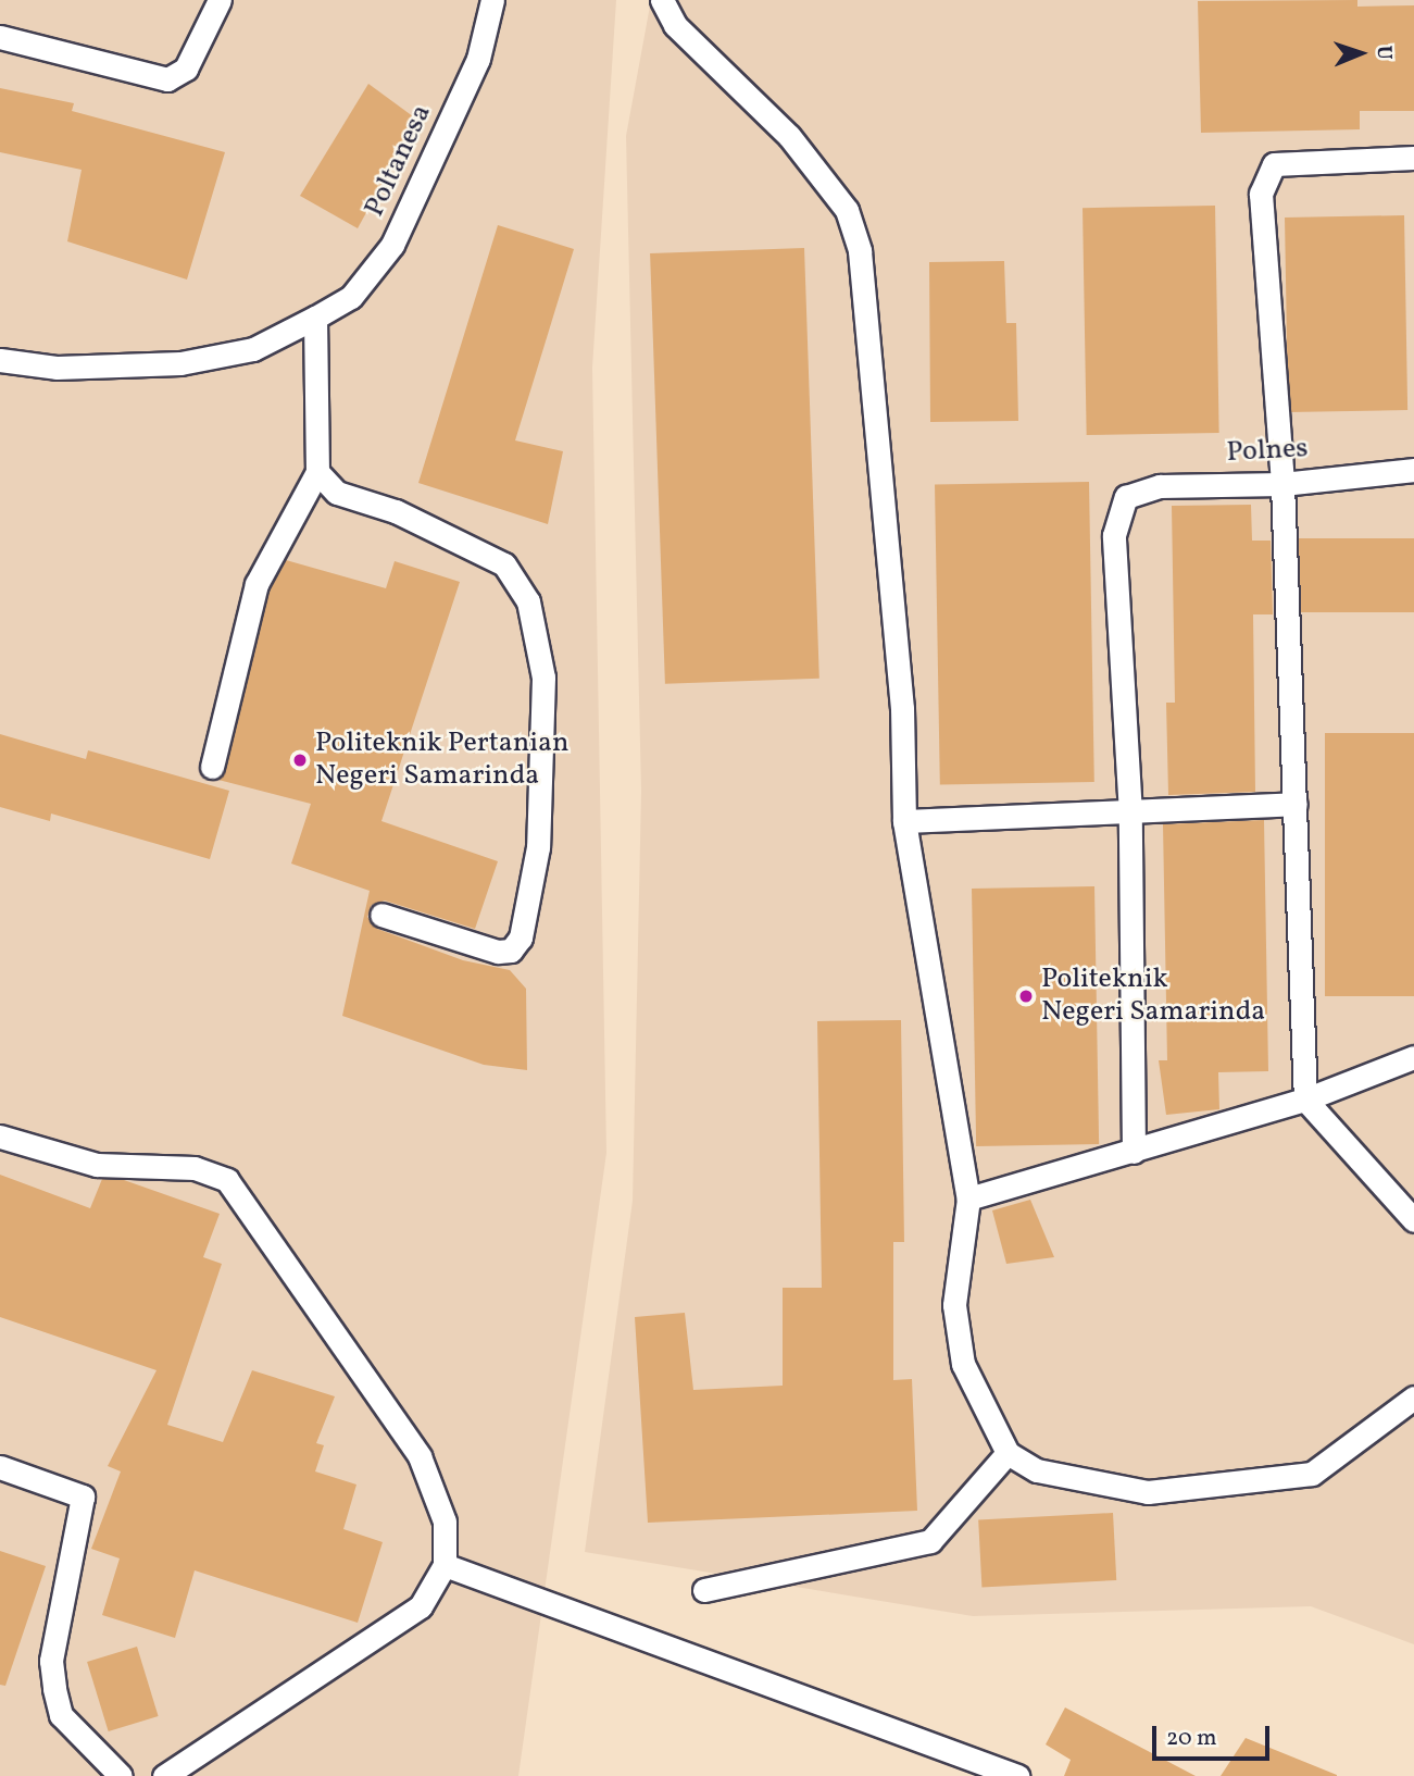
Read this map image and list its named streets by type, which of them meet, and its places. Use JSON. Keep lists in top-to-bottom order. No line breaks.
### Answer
{"streets":{"lane":["Poltanesa","Polnes"]},"places":["Politeknik Pertanian Negeri Samarinda","Politeknik Negeri Samarinda"],"scale_bar":"20 m","north":"right"}
